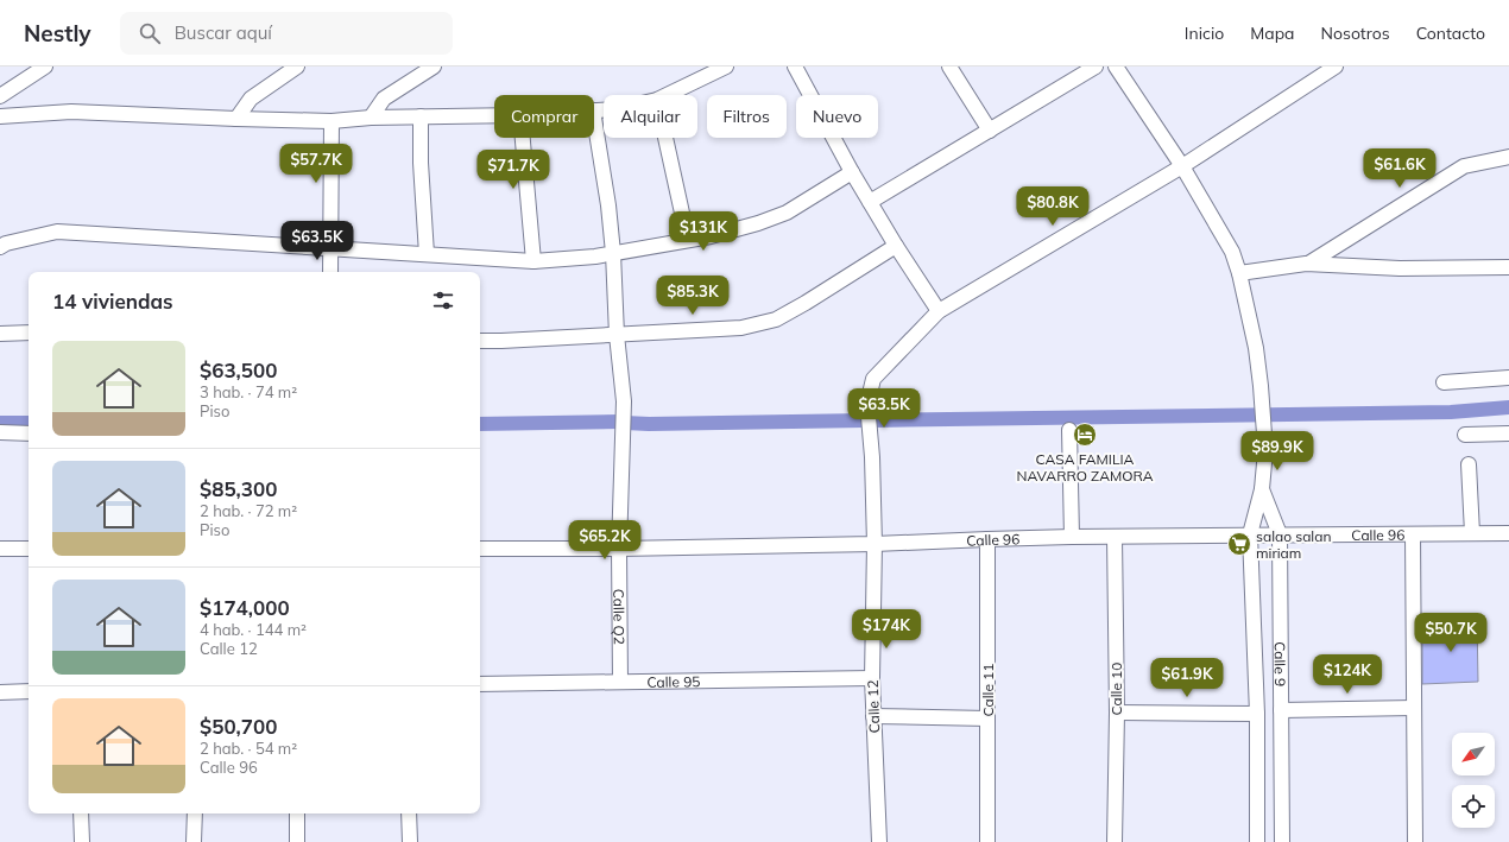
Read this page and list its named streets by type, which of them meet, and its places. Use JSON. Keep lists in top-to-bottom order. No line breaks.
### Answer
{"streets":{"street":["Calle 96","Calle Q2","Calle 9","Calle 95","Calle 10","Calle 11","Calle 12"]},"crossings":[["Calle 96","Calle Q2"],["Calle 96","Calle 9"],["Calle 96","Calle 10"],["Calle 96","Calle 11"],["Calle 96","Calle 12"],["Calle Q2","Calle 95"],["Calle 9","Calle 12"],["Calle 95","Calle 12"]],"places":{"hotel":["CASA FAMILIA NAVARRO ZAMORA"],"supermarket":["salao salan miriam"]},"north":"bottom left","page":{"header":"Nestly","search":"Buscar aquí","nav":["Inicio","Mapa","Nosotros","Contacto"],"chip":["Comprar","Alquilar","Filtros","Nuevo"],"price":["$57.7K","$61.6K","$71.7K","$80.8K","$131K","$63.5K","$85.3K","$63.5K","$89.9K","$65.2K","$174K","$50.7K","$124K","$61.9K"],"heading":"14 viviendas","list":[{"name":"$63,500","note":"3 hab. · 74 m² · Piso"},{"name":"$85,300","note":"2 hab. · 72 m² · Piso"},{"name":"$174,000","note":"4 hab. · 144 m² · Calle 12"},{"name":"$50,700","note":"2 hab. · 54 m² · Calle 96"}]}}
